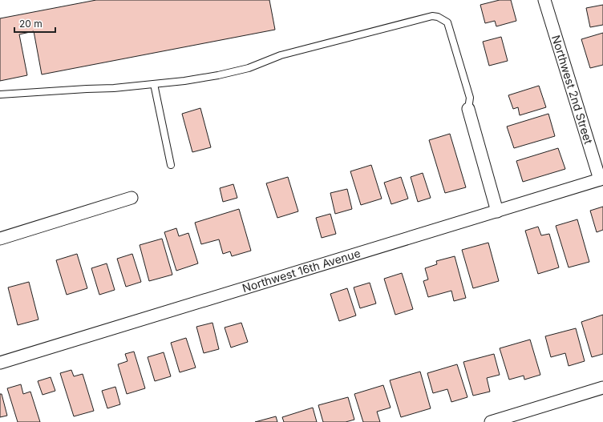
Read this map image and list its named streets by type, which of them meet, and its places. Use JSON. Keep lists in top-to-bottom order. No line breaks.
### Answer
{"streets":{"street":["Northwest 2nd Street","Northwest 16th Avenue"]},"crossings":[["Northwest 2nd Street","Northwest 16th Avenue"]],"scale_bar":"20 m"}
